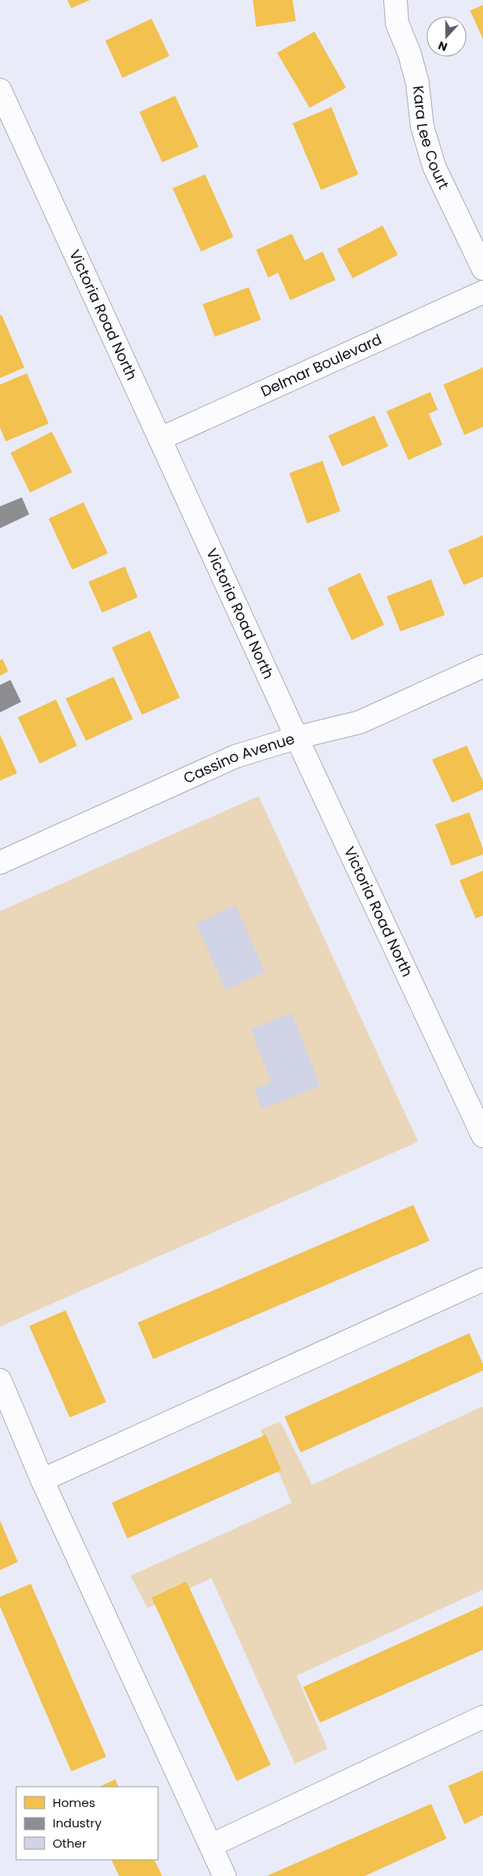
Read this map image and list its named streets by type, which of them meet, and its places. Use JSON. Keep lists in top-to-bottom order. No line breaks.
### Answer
{"streets":{"street":["Kara Lee Court","Victoria Road North","Delmar Boulevard","Cassino Avenue"]},"crossings":[["Victoria Road North","Delmar Boulevard"],["Victoria Road North","Cassino Avenue"]],"legend":["Homes","Industry","Other"],"north":"bottom"}
